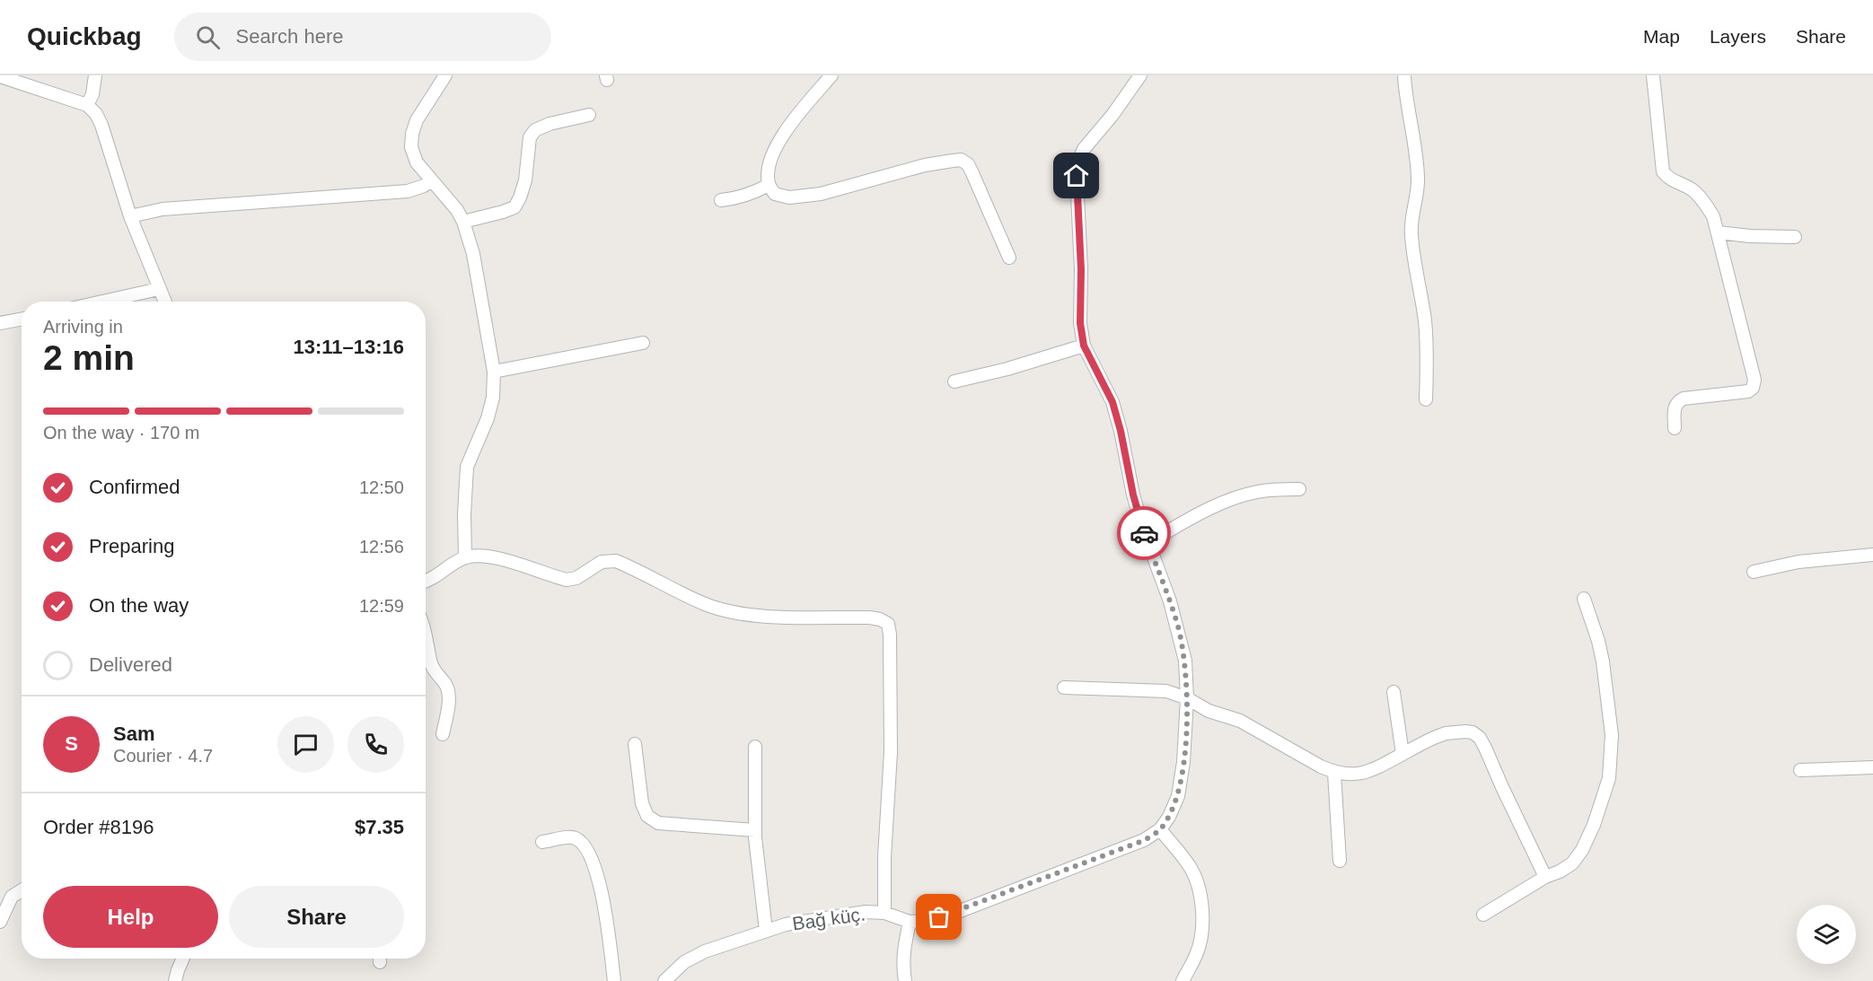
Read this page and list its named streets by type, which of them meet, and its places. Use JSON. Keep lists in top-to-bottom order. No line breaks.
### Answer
{"streets":{"street":["Bağ küç."]},"page":{"header":"Quickbag","search":"Search here","nav":["Map","Layers","Share"],"heading":["2 min","Arriving in","13:11–13:16"],"panel":["Sam","Courier · 4.7","Order #8196","$7.35"],"bar":"On the way · 170 m","list":[["Confirmed","12:50"],["Preparing","12:56"],["On the way","12:59"],"Delivered"],"round":"S","buttons":["Help","Share"]}}
